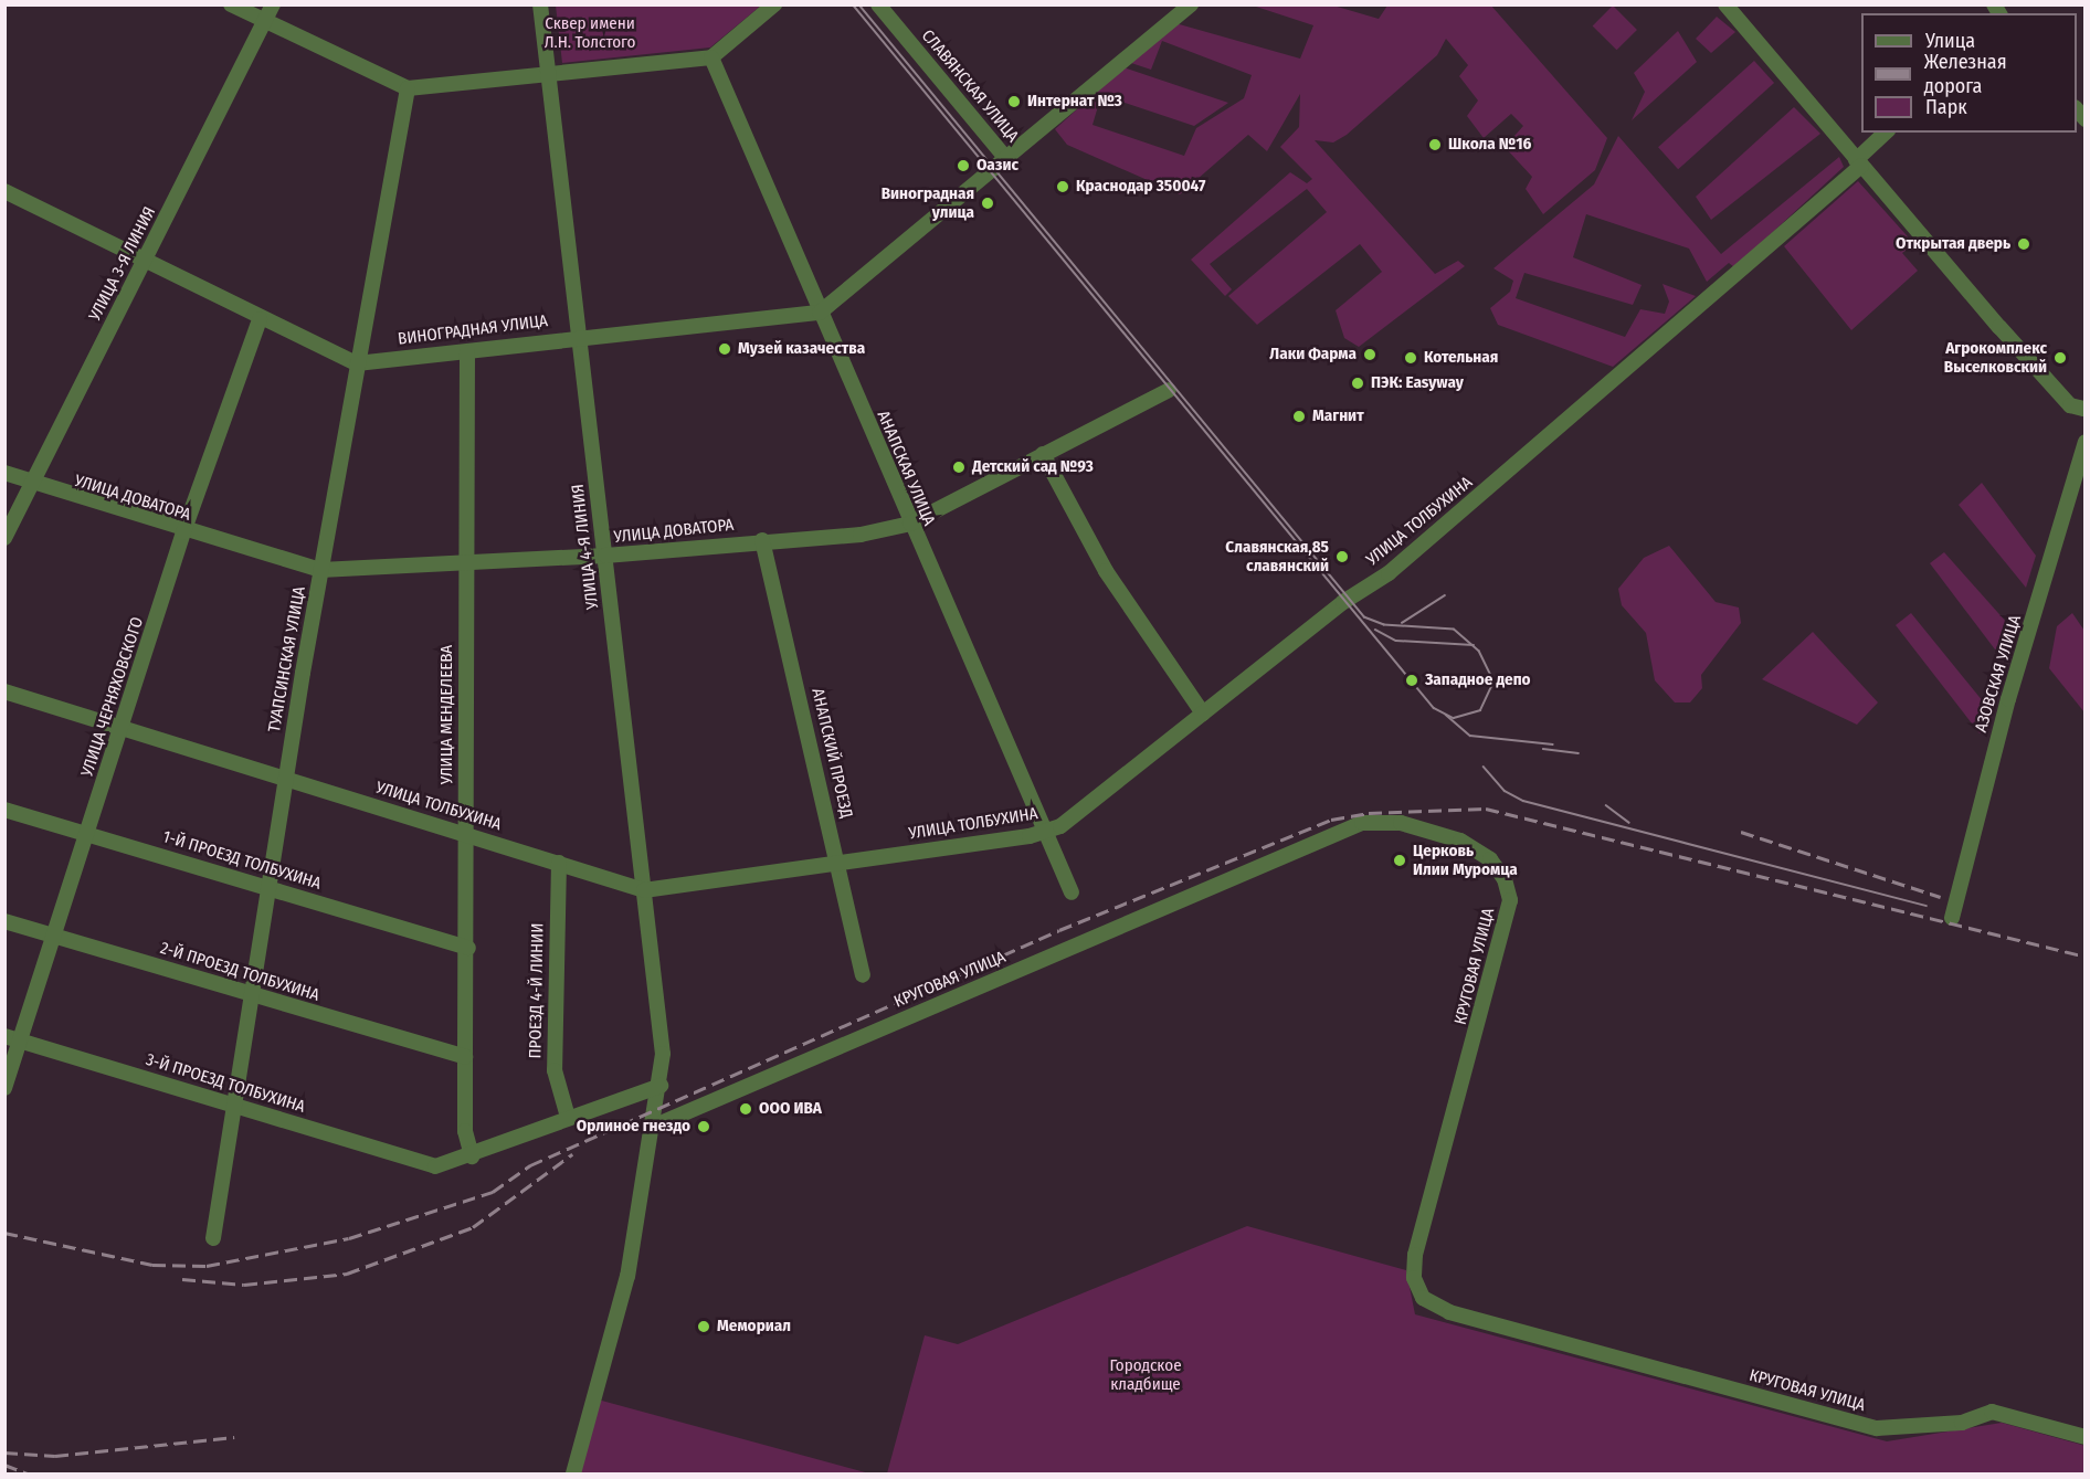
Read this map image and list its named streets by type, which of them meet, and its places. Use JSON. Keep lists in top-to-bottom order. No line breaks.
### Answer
{"streets":{"street":["СЛАВЯНСКАЯ УЛИЦА","УЛИЦА 3-Я ЛИНИЯ","ВИНОГРАДНАЯ УЛИЦА","АНАПСКАЯ УЛИЦА","УЛИЦА ДОВАТОРА","УЛИЦА ТОЛБУХИНА","УЛИЦА 4-Я ЛИНИЯ","ТУАПСИНСКАЯ УЛИЦА","АЗОВСКАЯ УЛИЦА","УЛИЦА ЧЕРНЯХОВСКОГО","УЛИЦА МЕНДЕЛЕЕВА","АНАПСКИЙ ПРОЕЗД","1-Й ПРОЕЗД ТОЛБУХИНА","КРУГОВАЯ УЛИЦА","2-Й ПРОЕЗД ТОЛБУХИНА","ПРОЕЗД 4-Й ЛИНИИ","3-Й ПРОЕЗД ТОЛБУХИНА"]},"crossings":[["УЛИЦА 3-Я ЛИНИЯ","ВИНОГРАДНАЯ УЛИЦА"],["УЛИЦА 3-Я ЛИНИЯ","УЛИЦА ДОВАТОРА"],["ВИНОГРАДНАЯ УЛИЦА","АНАПСКАЯ УЛИЦА"],["ВИНОГРАДНАЯ УЛИЦА","УЛИЦА 4-Я ЛИНИЯ"],["ВИНОГРАДНАЯ УЛИЦА","ТУАПСИНСКАЯ УЛИЦА"],["ВИНОГРАДНАЯ УЛИЦА","УЛИЦА ЧЕРНЯХОВСКОГО"],["ВИНОГРАДНАЯ УЛИЦА","УЛИЦА МЕНДЕЛЕЕВА"],["АНАПСКАЯ УЛИЦА","УЛИЦА ДОВАТОРА"],["АНАПСКАЯ УЛИЦА","УЛИЦА ТОЛБУХИНА"],["УЛИЦА ДОВАТОРА","УЛИЦА 4-Я ЛИНИЯ"],["УЛИЦА ДОВАТОРА","ТУАПСИНСКАЯ УЛИЦА"],["УЛИЦА ДОВАТОРА","УЛИЦА ЧЕРНЯХОВСКОГО"],["УЛИЦА ДОВАТОРА","УЛИЦА МЕНДЕЛЕЕВА"],["УЛИЦА ДОВАТОРА","АНАПСКИЙ ПРОЕЗД"],["УЛИЦА ТОЛБУХИНА","УЛИЦА 4-Я ЛИНИЯ"],["УЛИЦА ТОЛБУХИНА","ТУАПСИНСКАЯ УЛИЦА"],["УЛИЦА ТОЛБУХИНА","УЛИЦА ЧЕРНЯХОВСКОГО"],["УЛИЦА ТОЛБУХИНА","УЛИЦА МЕНДЕЛЕЕВА"],["УЛИЦА ТОЛБУХИНА","АНАПСКИЙ ПРОЕЗД"],["УЛИЦА ТОЛБУХИНА","ПРОЕЗД 4-Й ЛИНИИ"],["УЛИЦА 4-Я ЛИНИЯ","КРУГОВАЯ УЛИЦА"],["ТУАПСИНСКАЯ УЛИЦА","1-Й ПРОЕЗД ТОЛБУХИНА"],["ТУАПСИНСКАЯ УЛИЦА","2-Й ПРОЕЗД ТОЛБУХИНА"],["ТУАПСИНСКАЯ УЛИЦА","3-Й ПРОЕЗД ТОЛБУХИНА"],["УЛИЦА ЧЕРНЯХОВСКОГО","1-Й ПРОЕЗД ТОЛБУХИНА"],["УЛИЦА ЧЕРНЯХОВСКОГО","2-Й ПРОЕЗД ТОЛБУХИНА"],["УЛИЦА ЧЕРНЯХОВСКОГО","3-Й ПРОЕЗД ТОЛБУХИНА"],["УЛИЦА МЕНДЕЛЕЕВА","1-Й ПРОЕЗД ТОЛБУХИНА"],["УЛИЦА МЕНДЕЛЕЕВА","2-Й ПРОЕЗД ТОЛБУХИНА"],["УЛИЦА МЕНДЕЛЕЕВА","3-Й ПРОЕЗД ТОЛБУХИНА"]],"parks":["Сквер имени Л.Н. Толстого","Городское кладбище"],"places":["Интернат №3","Школа №16","Оазис","Краснодар 350047","Виноградная улица","Открытая дверь","Музей казачества","Лаки Фарма","Котельная","Агрокомплекс Выселковский","ПЭК: Easyway","Магнит","Детский сад №93","Славянская,85 славянский","Западное депо","Церковь Илии Муромца","ООО ИВА","Орлиное гнездо","Мемориал"],"legend":["Улица","Железная дорога","Парк"]}
